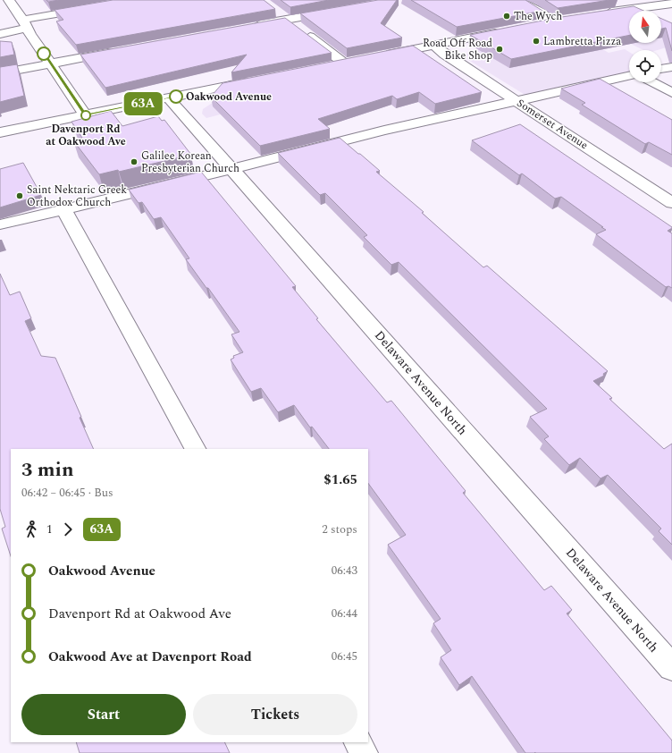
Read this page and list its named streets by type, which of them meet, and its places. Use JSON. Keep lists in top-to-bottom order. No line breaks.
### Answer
{"streets":{"street":["Somerset Avenue","Delaware Avenue North"]},"places":["The Wych","Lambretta Pizza","Road Off Road Bike Shop","Oakwood Avenue","Davenport Rd at Oakwood Ave","Galilee Korean Presbyterian Church","Saint Nektaric Greek Orthodox Church"],"lines":["bus line 63A"],"north":"top","page":{"on_map":"63A","heading":["3 min","06:42 – 06:45 · Bus","$1.65"],"legs":["1","63A","2 stops"],"list":[{"name":"Oakwood Avenue","value":"06:43"},{"name":"Davenport Rd at Oakwood Ave","value":"06:44"},{"name":"Oakwood Ave at Davenport Road","value":"06:45"}],"buttons":["Start","Tickets"]}}
